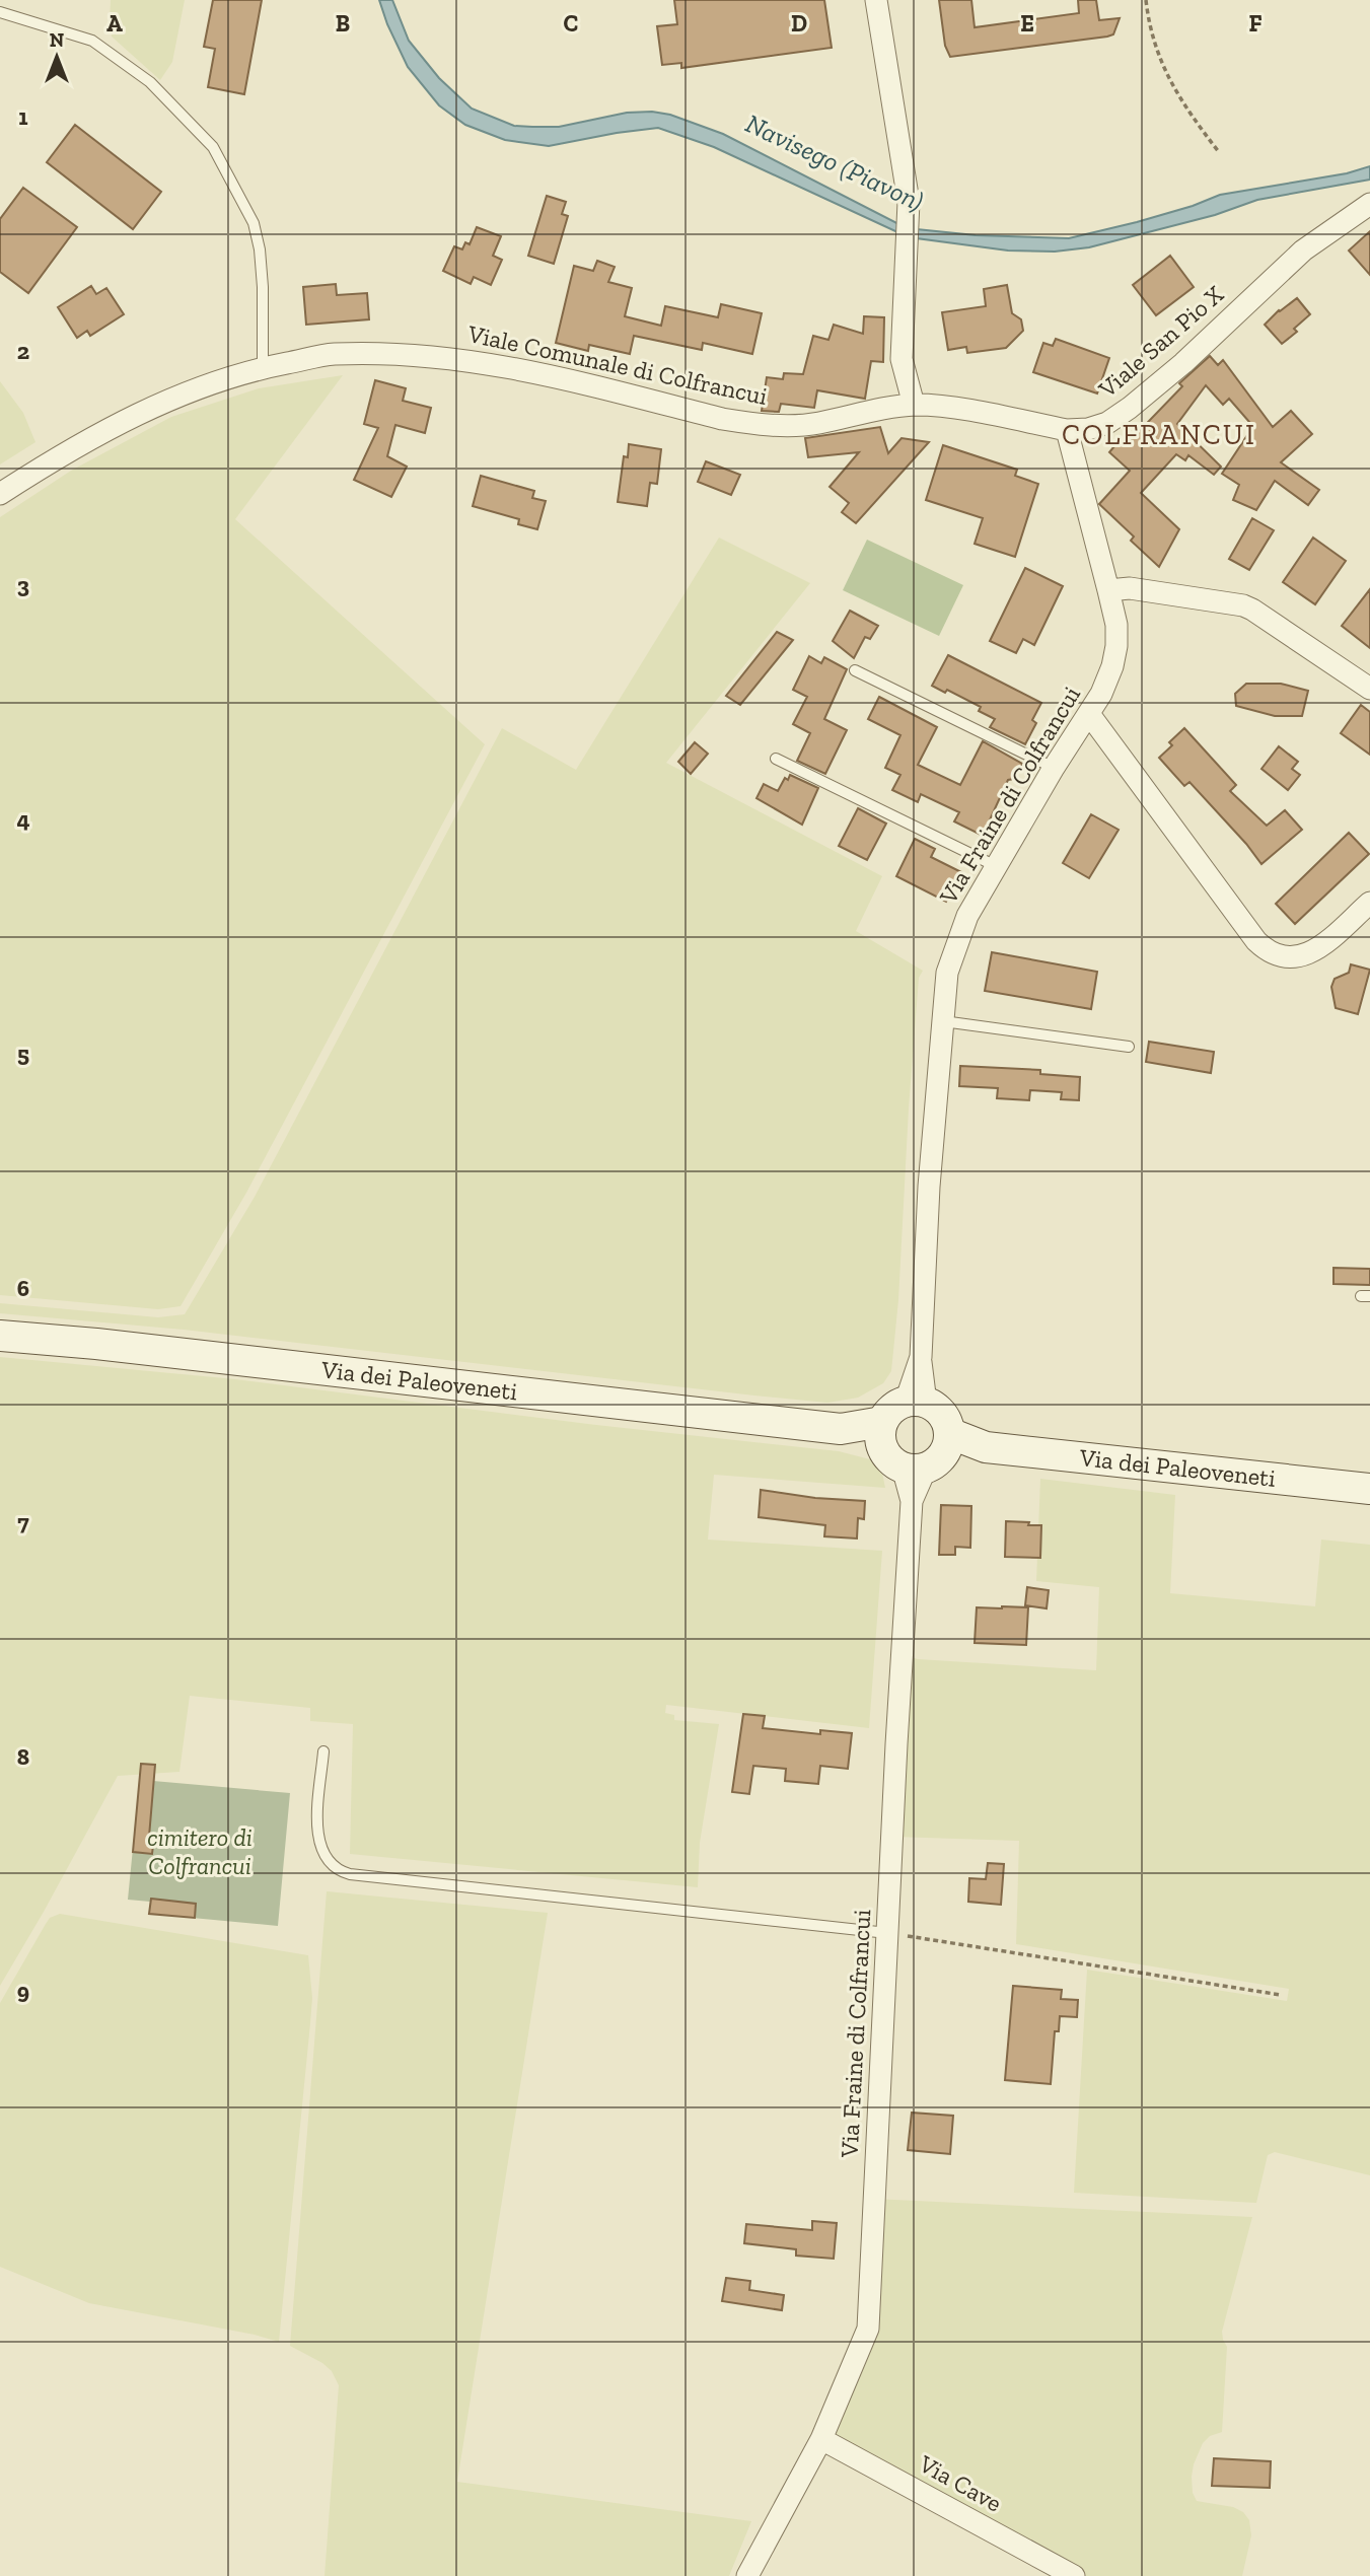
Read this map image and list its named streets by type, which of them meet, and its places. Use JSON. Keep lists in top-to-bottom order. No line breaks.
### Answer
{"streets":{"main road":["Via dei Paleoveneti"],"street":["Viale San Pio X","Viale Comunale di Colfrancui","Via Fraine di Colfrancui","Via Cave"]},"crossings":[["Viale San Pio X","Viale Comunale di Colfrancui"],["Viale San Pio X","Via Fraine di Colfrancui"],["Via Fraine di Colfrancui","Via dei Paleoveneti"],["Via Fraine di Colfrancui","Via Cave"]],"districts":["COLFRANCUI"],"water":["Navisego (Piavon)"],"parks":["cimitero di Colfrancui"],"north":"top","grid":{"columns":["A","B","C","D","E","F"],"rows":["1","2","3","4","5","6","7","8","9"]}}
